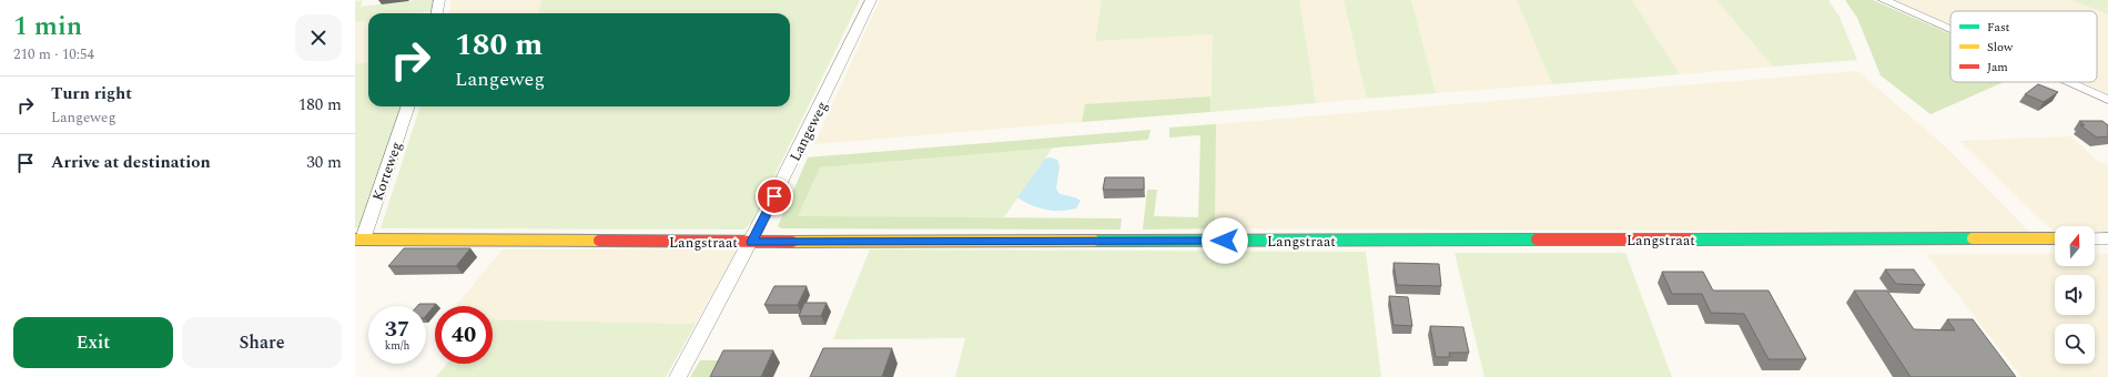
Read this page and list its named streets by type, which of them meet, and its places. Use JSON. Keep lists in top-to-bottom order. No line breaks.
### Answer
{"streets":{"street":["Langeweg","Korteweg","Langstraat"]},"crossings":[["Langeweg","Langstraat"],["Korteweg","Langstraat"]],"legend":["Fast","Slow","Jam"],"north":"top","page":{"heading":["1 min","210 m · 10:54"],"turn":["180 m","Langeweg"],"list":[{"name":"Turn right","note":"Langeweg","value":"180 m"},{"name":"Arrive at destination","value":"30 m"}],"speed":"37 km/h","limit":"40","buttons":["Exit","Share"]}}
